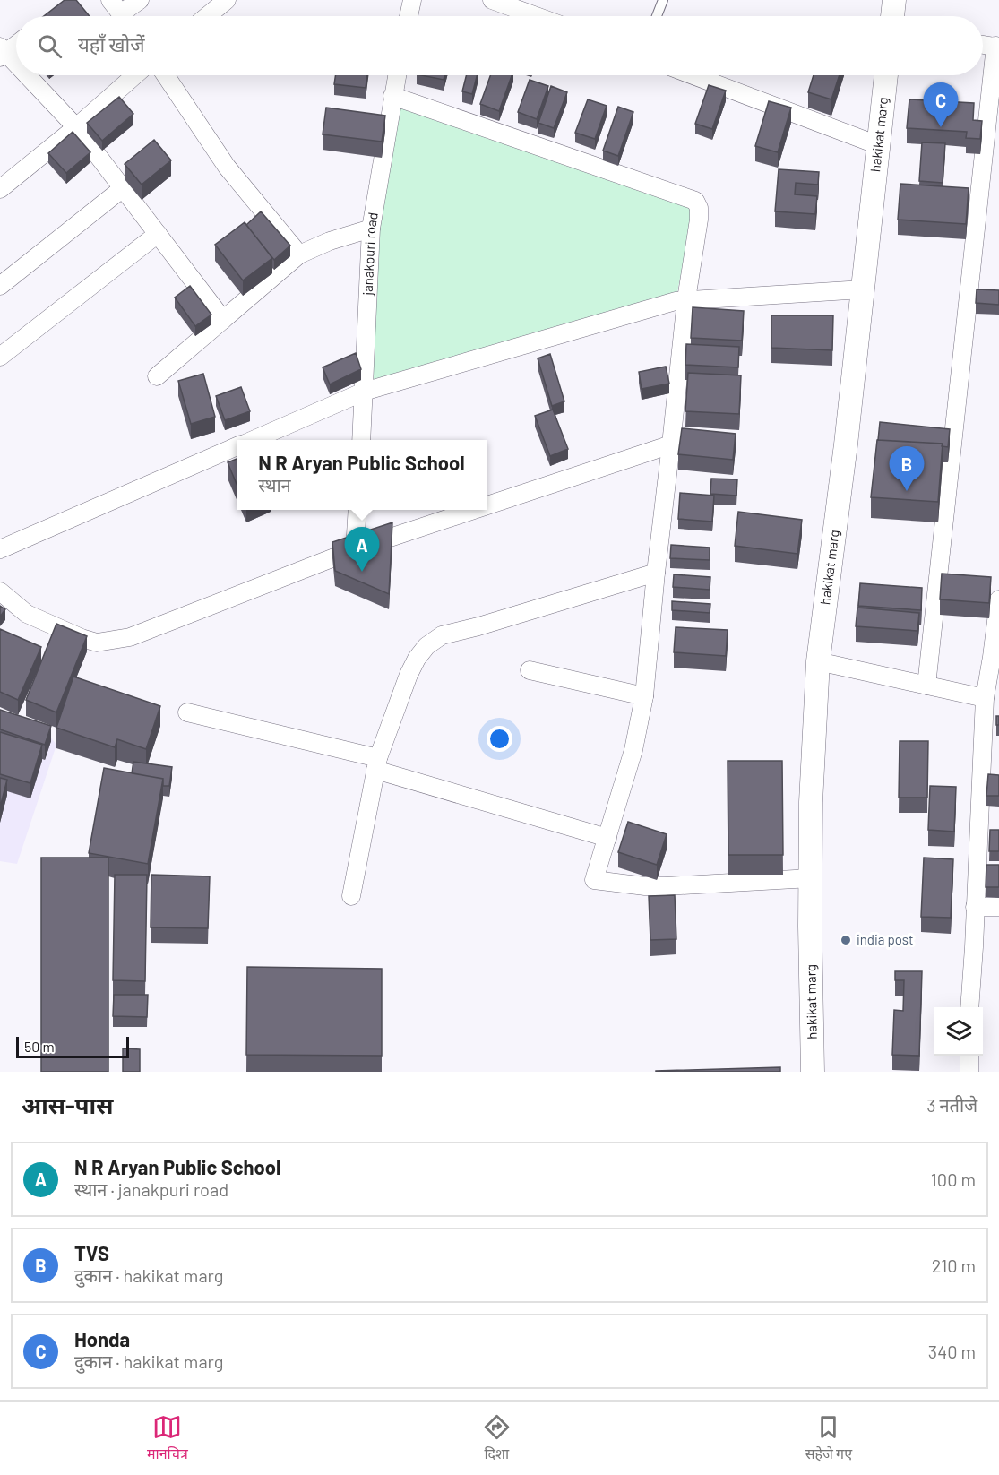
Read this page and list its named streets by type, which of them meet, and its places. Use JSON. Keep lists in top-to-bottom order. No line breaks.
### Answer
{"streets":{"street":["hakikat marg","janakpuri road"]},"places":["india post"],"scale_bar":"50 m","page":{"search":"यहाँ खोजें","pins":["C","B","A"],"popup":["N R Aryan Public School","स्थान"],"scale":"50 m","heading":["आस-पास","3 नतीजे"],"list":[{"mark":"A","name":"N R Aryan Public School","note":"स्थान · janakpuri road","value":"100 m"},{"mark":"B","name":"TVS","note":"दुकान · hakikat marg","value":"210 m"},{"mark":"C","name":"Honda","note":"दुकान · hakikat marg","value":"340 m"}],"nav":["मानचित्र","दिशा","सहेजे गए"]}}
